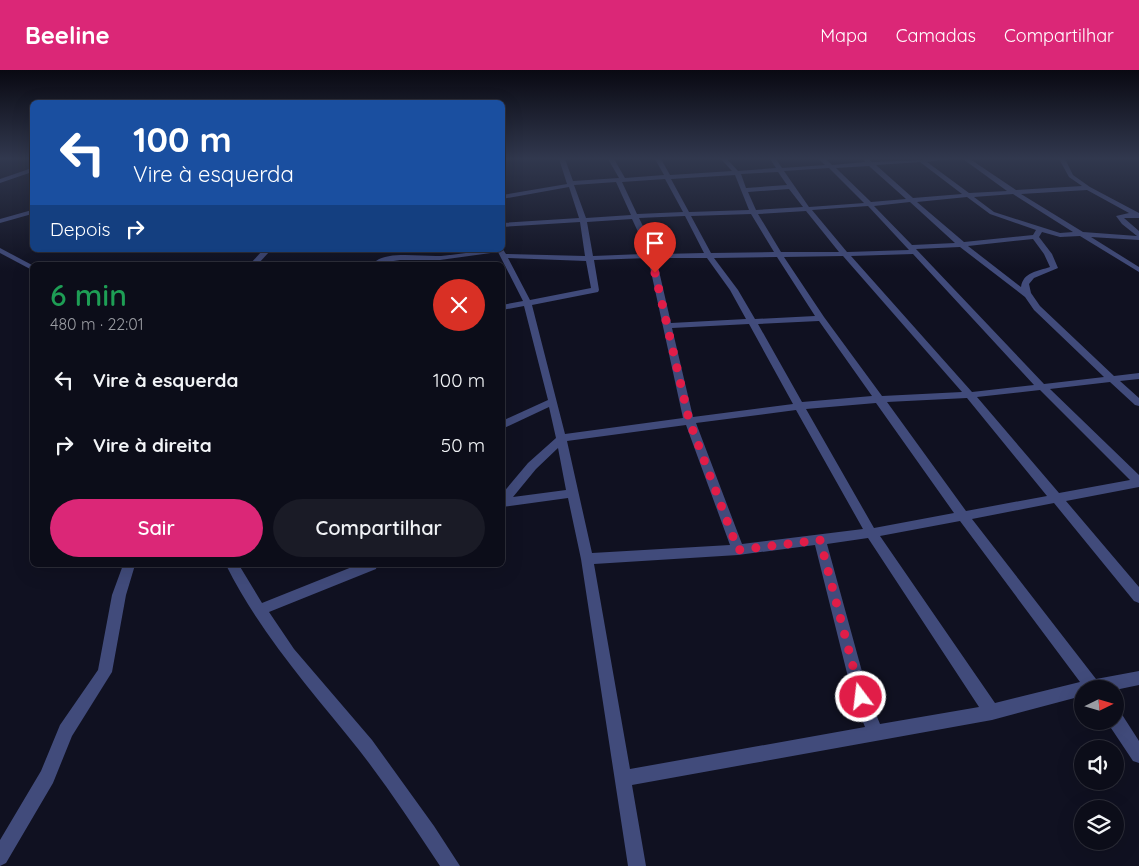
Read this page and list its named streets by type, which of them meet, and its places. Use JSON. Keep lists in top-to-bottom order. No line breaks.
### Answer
{"north":"right","page":{"header":"Beeline","nav":["Mapa","Camadas","Compartilhar"],"turn":["100 m","Vire à esquerda"],"then":"Depois","heading":["6 min","480 m · 22:01"],"list":[{"name":"Vire à esquerda","value":"100 m"},{"name":"Vire à direita","value":"50 m"}],"buttons":["Sair","Compartilhar"]}}
